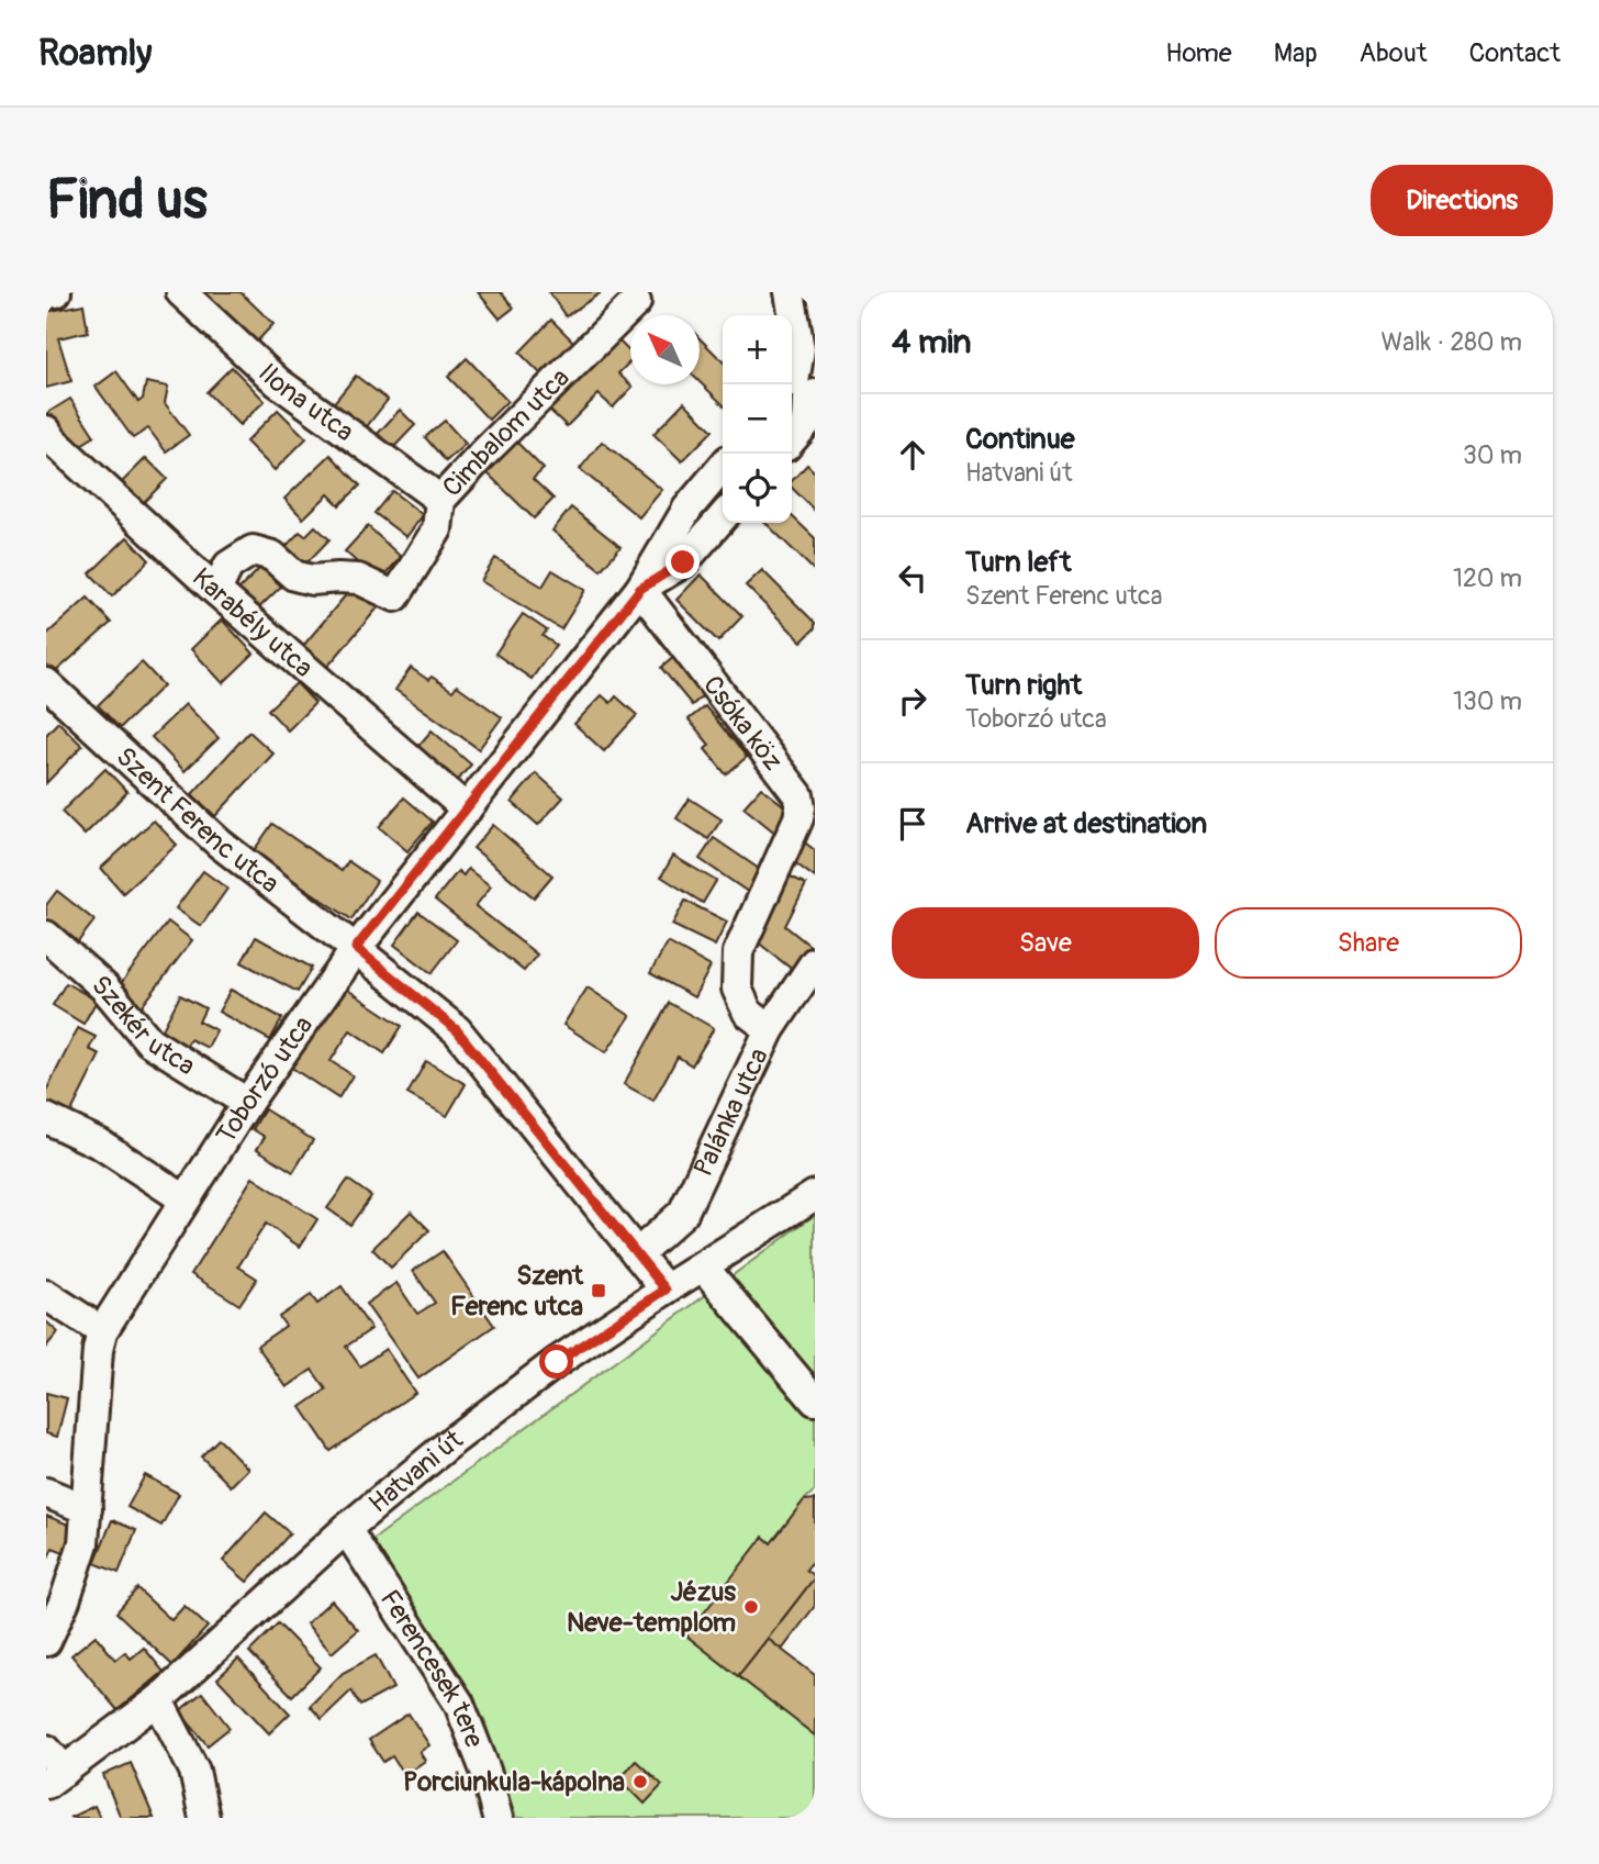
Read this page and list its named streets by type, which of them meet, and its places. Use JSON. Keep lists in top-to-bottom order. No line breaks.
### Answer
{"streets":{"street":["Ilona utca","Cimbalom utca","Karabély utca","Csóka köz","Szent Ferenc utca","Szekér utca","Toborzó utca","Palánka utca","Hatvani út","Ferencesek tere"]},"crossings":[["Ilona utca","Cimbalom utca"],["Cimbalom utca","Karabély utca"],["Karabély utca","Toborzó utca"],["Csóka köz","Toborzó utca"],["Csóka köz","Palánka utca"],["Szent Ferenc utca","Toborzó utca"],["Szent Ferenc utca","Palánka utca"],["Szent Ferenc utca","Hatvani út"],["Szekér utca","Toborzó utca"],["Hatvani út","Ferencesek tere"]],"places":{"transit":["Szent Ferenc utca"],"other":["Jézus Neve-templom","Porciunkula-kápolna"]},"north":"top left","page":{"header":"Roamly","nav":["Home","Map","About","Contact"],"buttons":["Directions",["Save","Share"]],"title":"Find us","heading":["4 min","Walk · 280 m"],"map_buttons":["+","−"],"list":[["Continue","Hatvani út","30 m"],["Turn left","Szent Ferenc utca","120 m"],["Turn right","Toborzó utca","130 m"],"Arrive at destination"]}}
